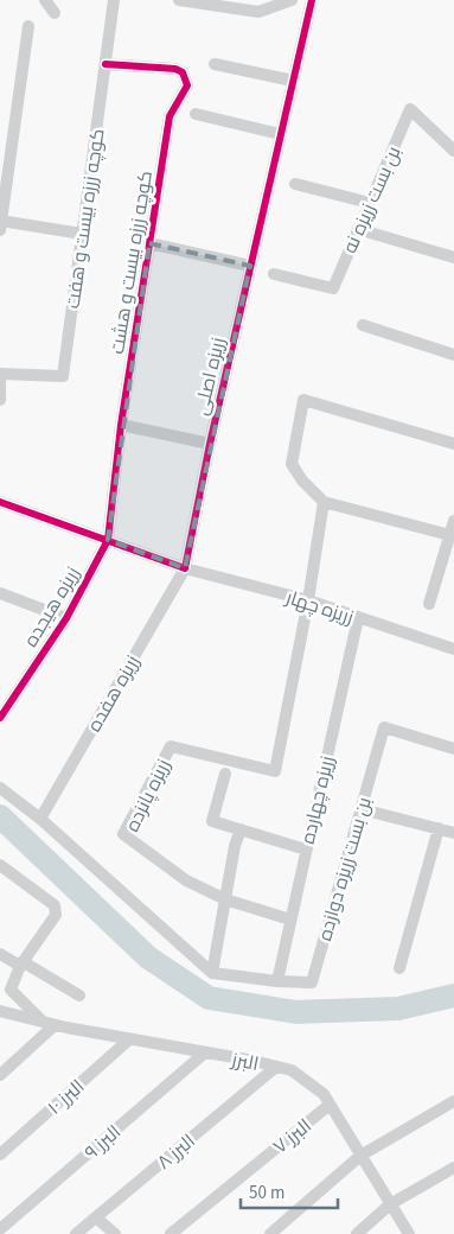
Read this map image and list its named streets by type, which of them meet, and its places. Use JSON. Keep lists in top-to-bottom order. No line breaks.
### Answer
{"streets":{"street":["بن بست زریزه نه","کوچه زرزه بیست و هفت","کوچه زرزه بیست و هشت","زریزه اصلی","زریزه هیجده","زریزه چهار","زریزه هفده","زریزه پانزده","زریزه چهارده","بن بست زریزه دوازده","البرز","البرز ۱۰","البرز ۷","البرز ۹","البرز ۸"]},"crossings":[["کوچه زرزه بیست و هفت","کوچه زرزه بیست و هشت"],["کوچه زرزه بیست و هشت","زریزه هیجده"],["زریزه اصلی","زریزه چهار"],["زریزه اصلی","زریزه هفده"],["زریزه چهار","زریزه هفده"],["زریزه چهار","زریزه پانزده"],["زریزه چهار","زریزه چهارده"],["زریزه پانزده","زریزه چهارده"],["زریزه چهارده","بن بست زریزه دوازده"],["البرز","البرز ۱۰"],["البرز","البرز ۷"],["البرز","البرز ۹"],["البرز","البرز ۸"]],"scale_bar":"50 m"}
